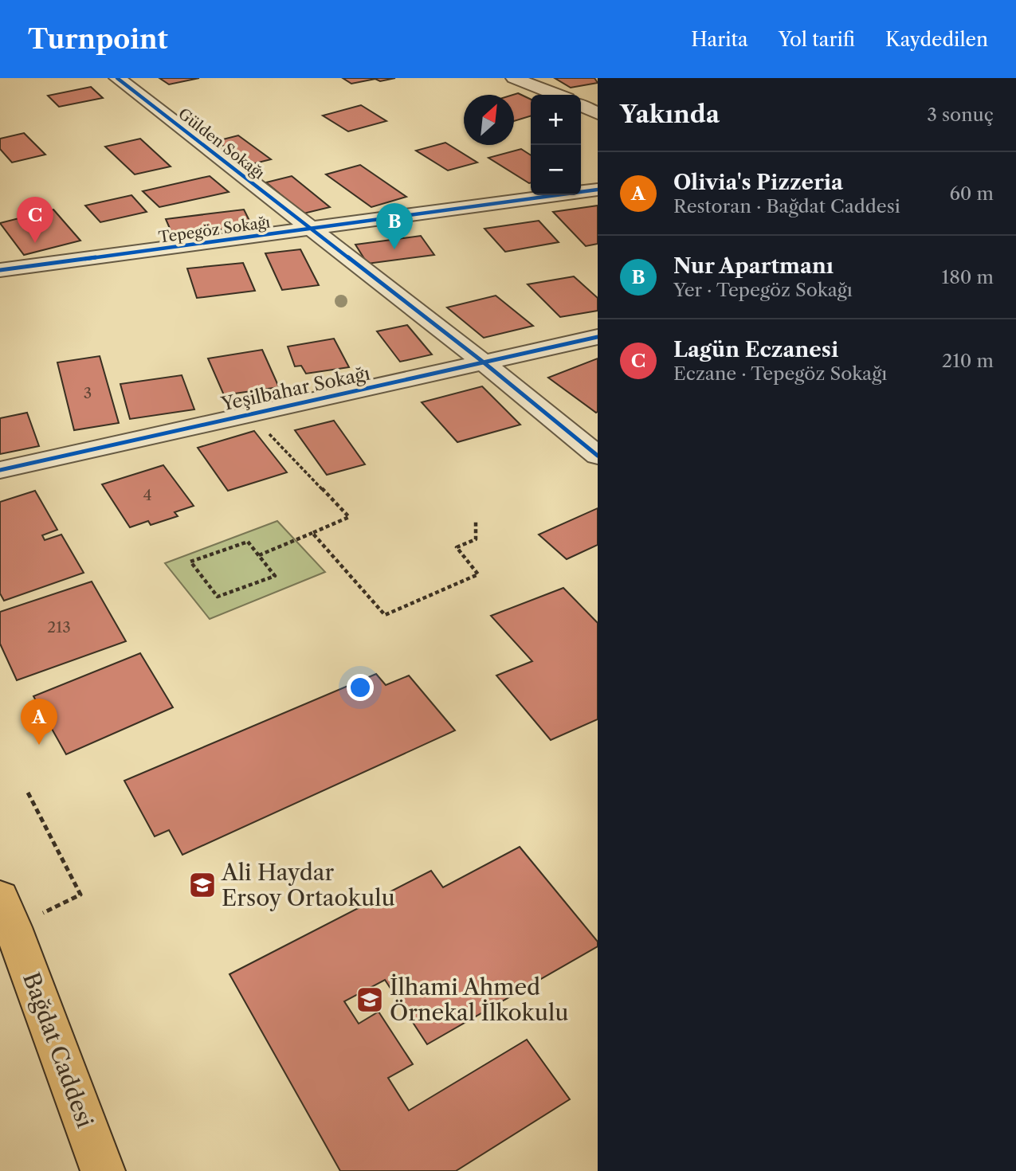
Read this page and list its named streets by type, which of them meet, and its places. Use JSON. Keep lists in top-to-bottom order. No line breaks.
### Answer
{"streets":{"main road":["Bağdat Caddesi"],"street":["Gülden Sokağı","Tepegöz Sokağı","Yeşilbahar Sokağı"]},"crossings":[["Gülden Sokağı","Tepegöz Sokağı"],["Gülden Sokağı","Yeşilbahar Sokağı"]],"places":{"school or university":["Ali Haydar Ersoy Ortaokulu","İlhami Ahmed Örnekal İlkokulu"]},"house_numbers":["3","4","213"],"north":"top right","page":{"header":"Turnpoint","nav":["Harita","Yol tarifi","Kaydedilen"],"heading":["Yakında","3 sonuç"],"map_buttons":["+","−"],"list":[{"mark":"A","name":"Olivia's Pizzeria","note":"Restoran · Bağdat Caddesi","value":"60 m"},{"mark":"B","name":"Nur Apartmanı","note":"Yer · Tepegöz Sokağı","value":"180 m"},{"mark":"C","name":"Lagün Eczanesi","note":"Eczane · Tepegöz Sokağı","value":"210 m"}],"pins":["C","B","A"]}}
